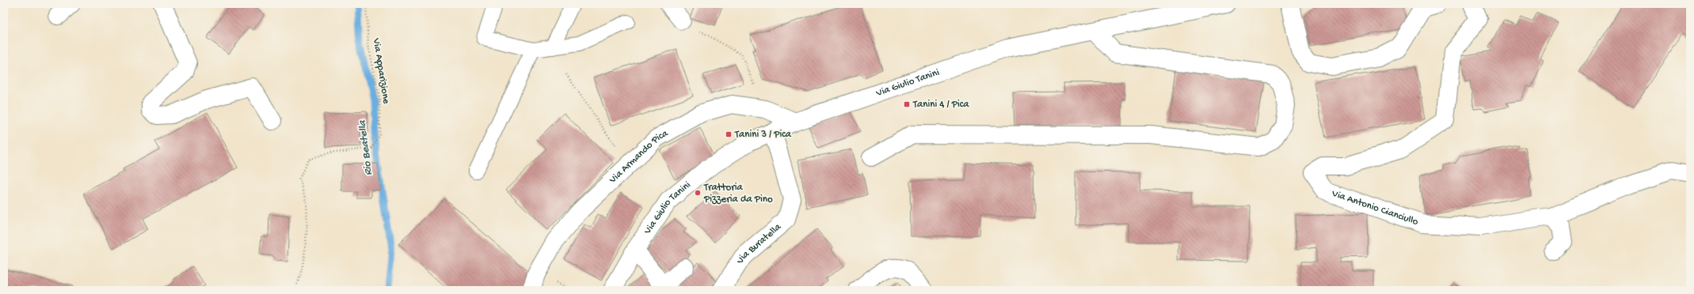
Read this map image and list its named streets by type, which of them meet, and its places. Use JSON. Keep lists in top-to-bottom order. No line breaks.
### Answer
{"streets":{"street":["Via Giulio Tanini","Via Armando Pica","Via Antonio Cianciullo","Via Buratella"],"path":["Via Apparizione"]},"crossings":[["Via Giulio Tanini","Via Armando Pica"],["Via Giulio Tanini","Via Buratella"]],"water":["Rio Beatella"],"places":{"transit":["Tanini 4 / Pica","Tanini 3 / Pica"],"other":["Trattoria Pizzeria da Pino"]}}
